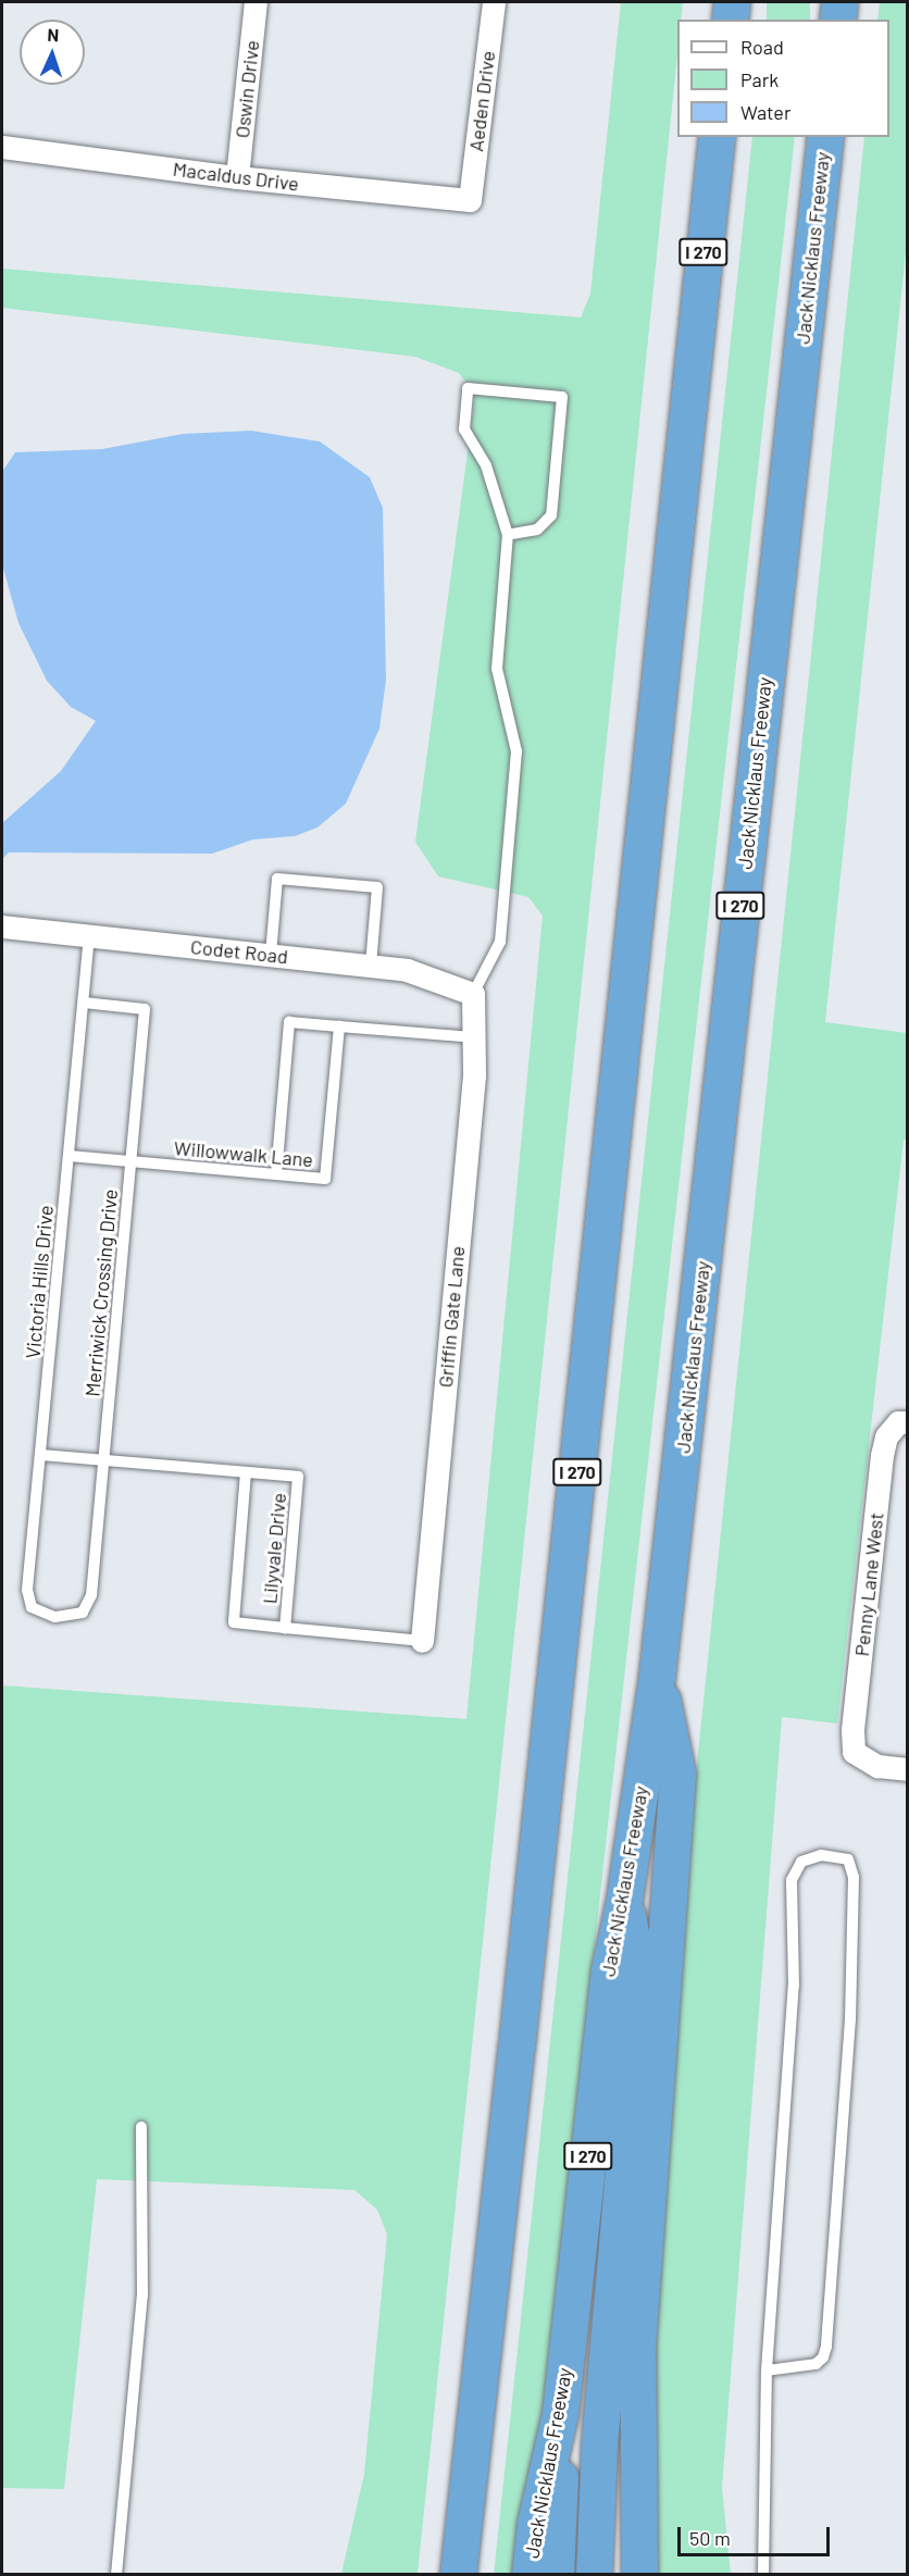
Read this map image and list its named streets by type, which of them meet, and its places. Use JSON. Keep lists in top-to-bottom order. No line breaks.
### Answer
{"streets":{"highway":["Jack Nicklaus Freeway","I 270"],"street":["Oswin Drive","Aeden Drive","Macaldus Drive","Codet Road","Griffin Gate Lane","Penny Lane West"],"lane":["Willowwalk Lane","Victoria Hills Drive","Merriwick Crossing Drive","Lilyvale Drive"]},"crossings":[["Oswin Drive","Macaldus Drive"],["Aeden Drive","Macaldus Drive"],["Codet Road","Victoria Hills Drive"],["Codet Road","Griffin Gate Lane"],["Willowwalk Lane","Victoria Hills Drive"],["Willowwalk Lane","Merriwick Crossing Drive"],["Victoria Hills Drive","Merriwick Crossing Drive"],["Victoria Hills Drive","Lilyvale Drive"],["Merriwick Crossing Drive","Lilyvale Drive"],["Griffin Gate Lane","Lilyvale Drive"]],"legend":["Road","Park","Water"],"scale_bar":"50 m","north":"top"}
